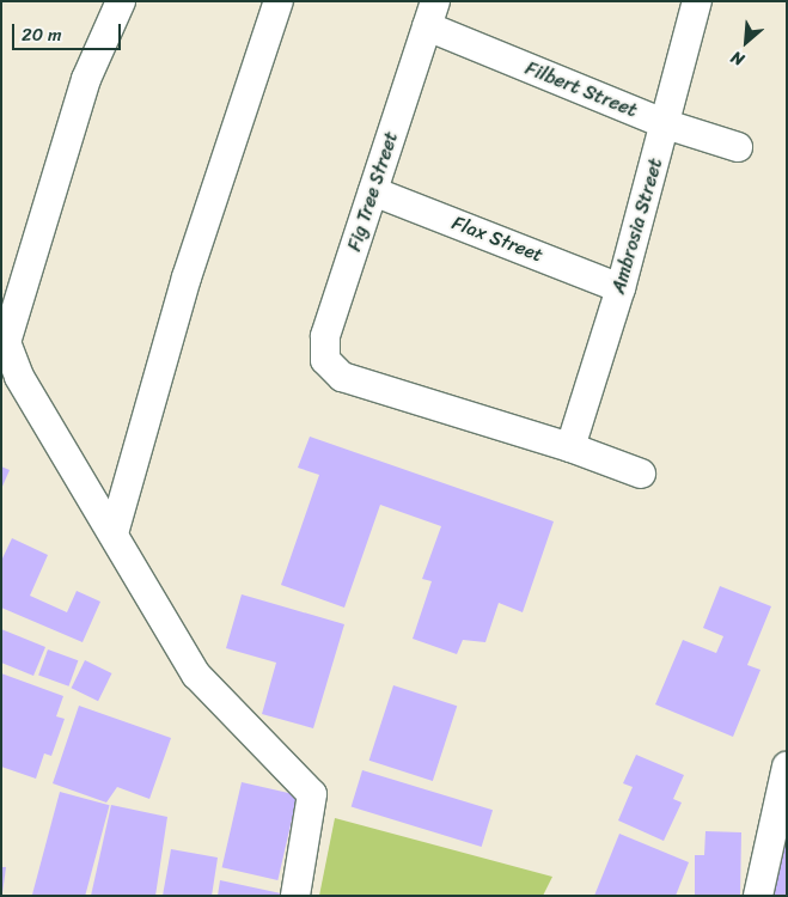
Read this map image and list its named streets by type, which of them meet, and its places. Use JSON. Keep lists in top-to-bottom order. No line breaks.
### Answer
{"streets":{"street":["Filbert Street","Fig Tree Street","Ambrosia Street","Flax Street"]},"crossings":[["Filbert Street","Fig Tree Street"],["Filbert Street","Ambrosia Street"],["Fig Tree Street","Ambrosia Street"],["Fig Tree Street","Flax Street"],["Ambrosia Street","Flax Street"]],"scale_bar":"20 m","north":"bottom left"}
